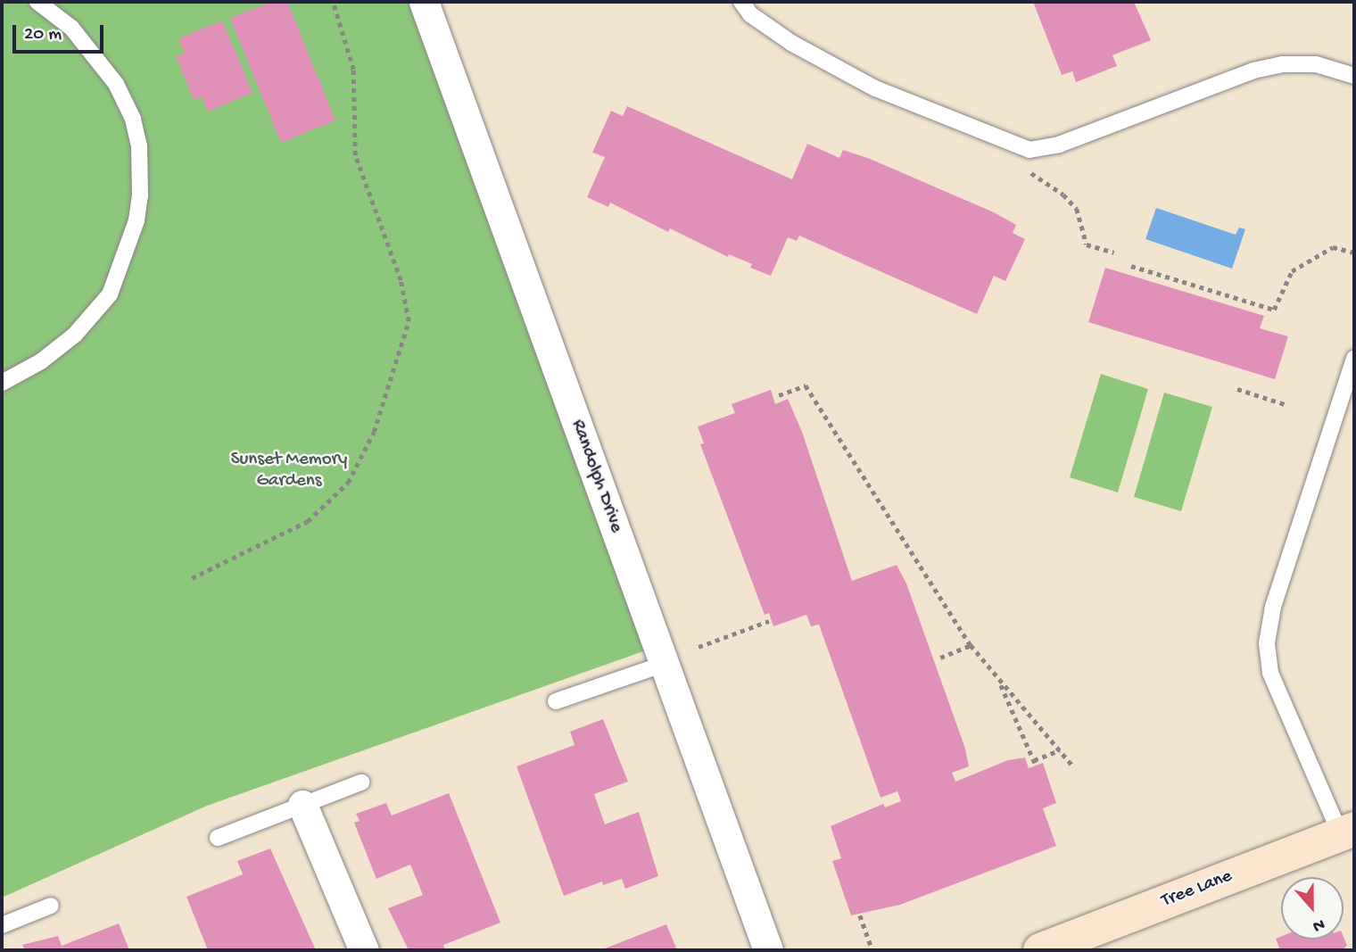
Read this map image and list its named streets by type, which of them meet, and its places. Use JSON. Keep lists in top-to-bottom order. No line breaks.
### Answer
{"streets":{"street":["Randolph Drive","Tree Lane"]},"parks":["Sunset Memory Gardens"],"scale_bar":"20 m","north":"bottom"}
